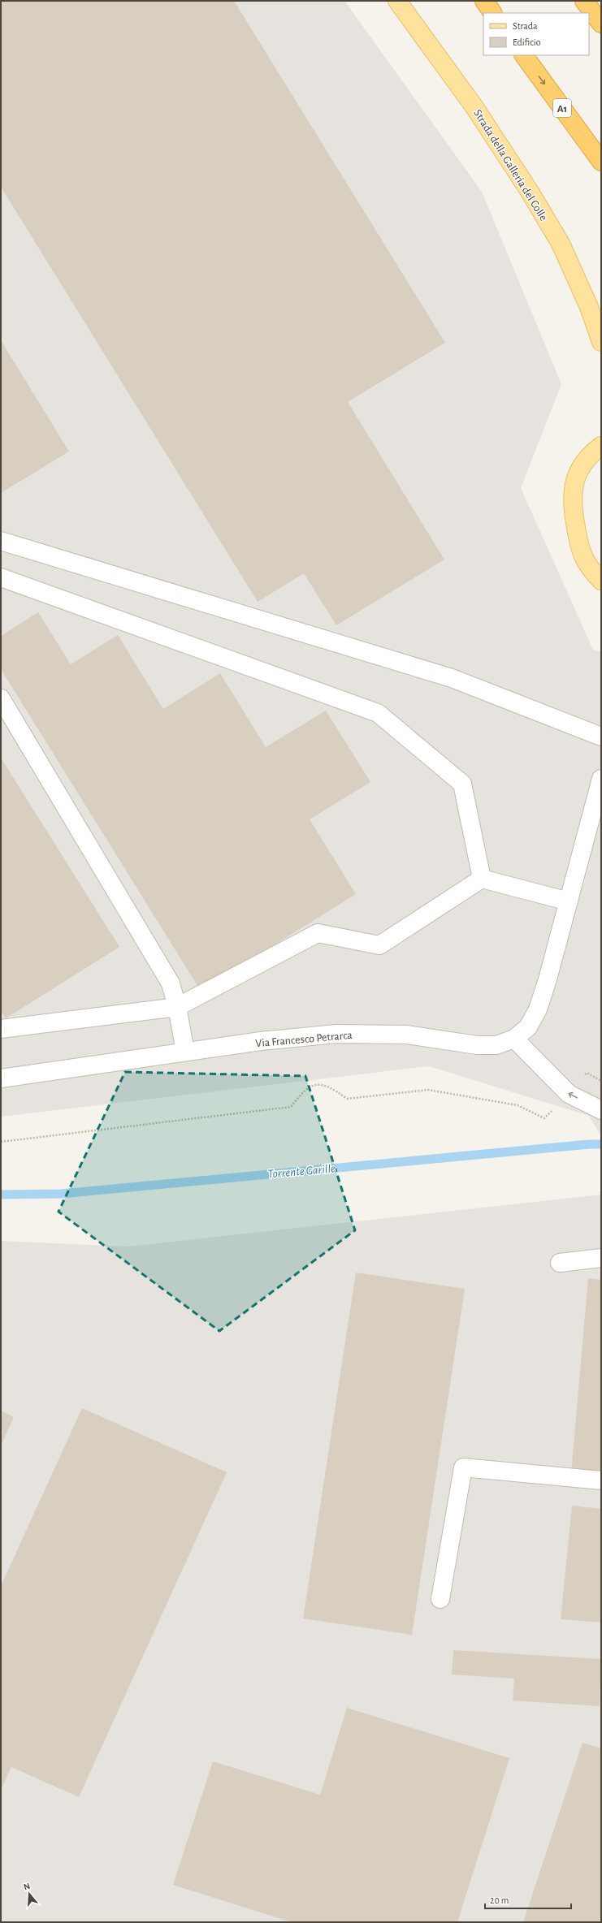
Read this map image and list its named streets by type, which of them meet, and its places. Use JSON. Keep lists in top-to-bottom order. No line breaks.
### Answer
{"streets":{"highway":["A1"],"main road":["Strada della Galleria del Colle"],"street":["Via Francesco Petrarca"]},"water":["Torrente Garille"],"legend":["Strada","Edificio"],"scale_bar":"20 m","north":"top"}
